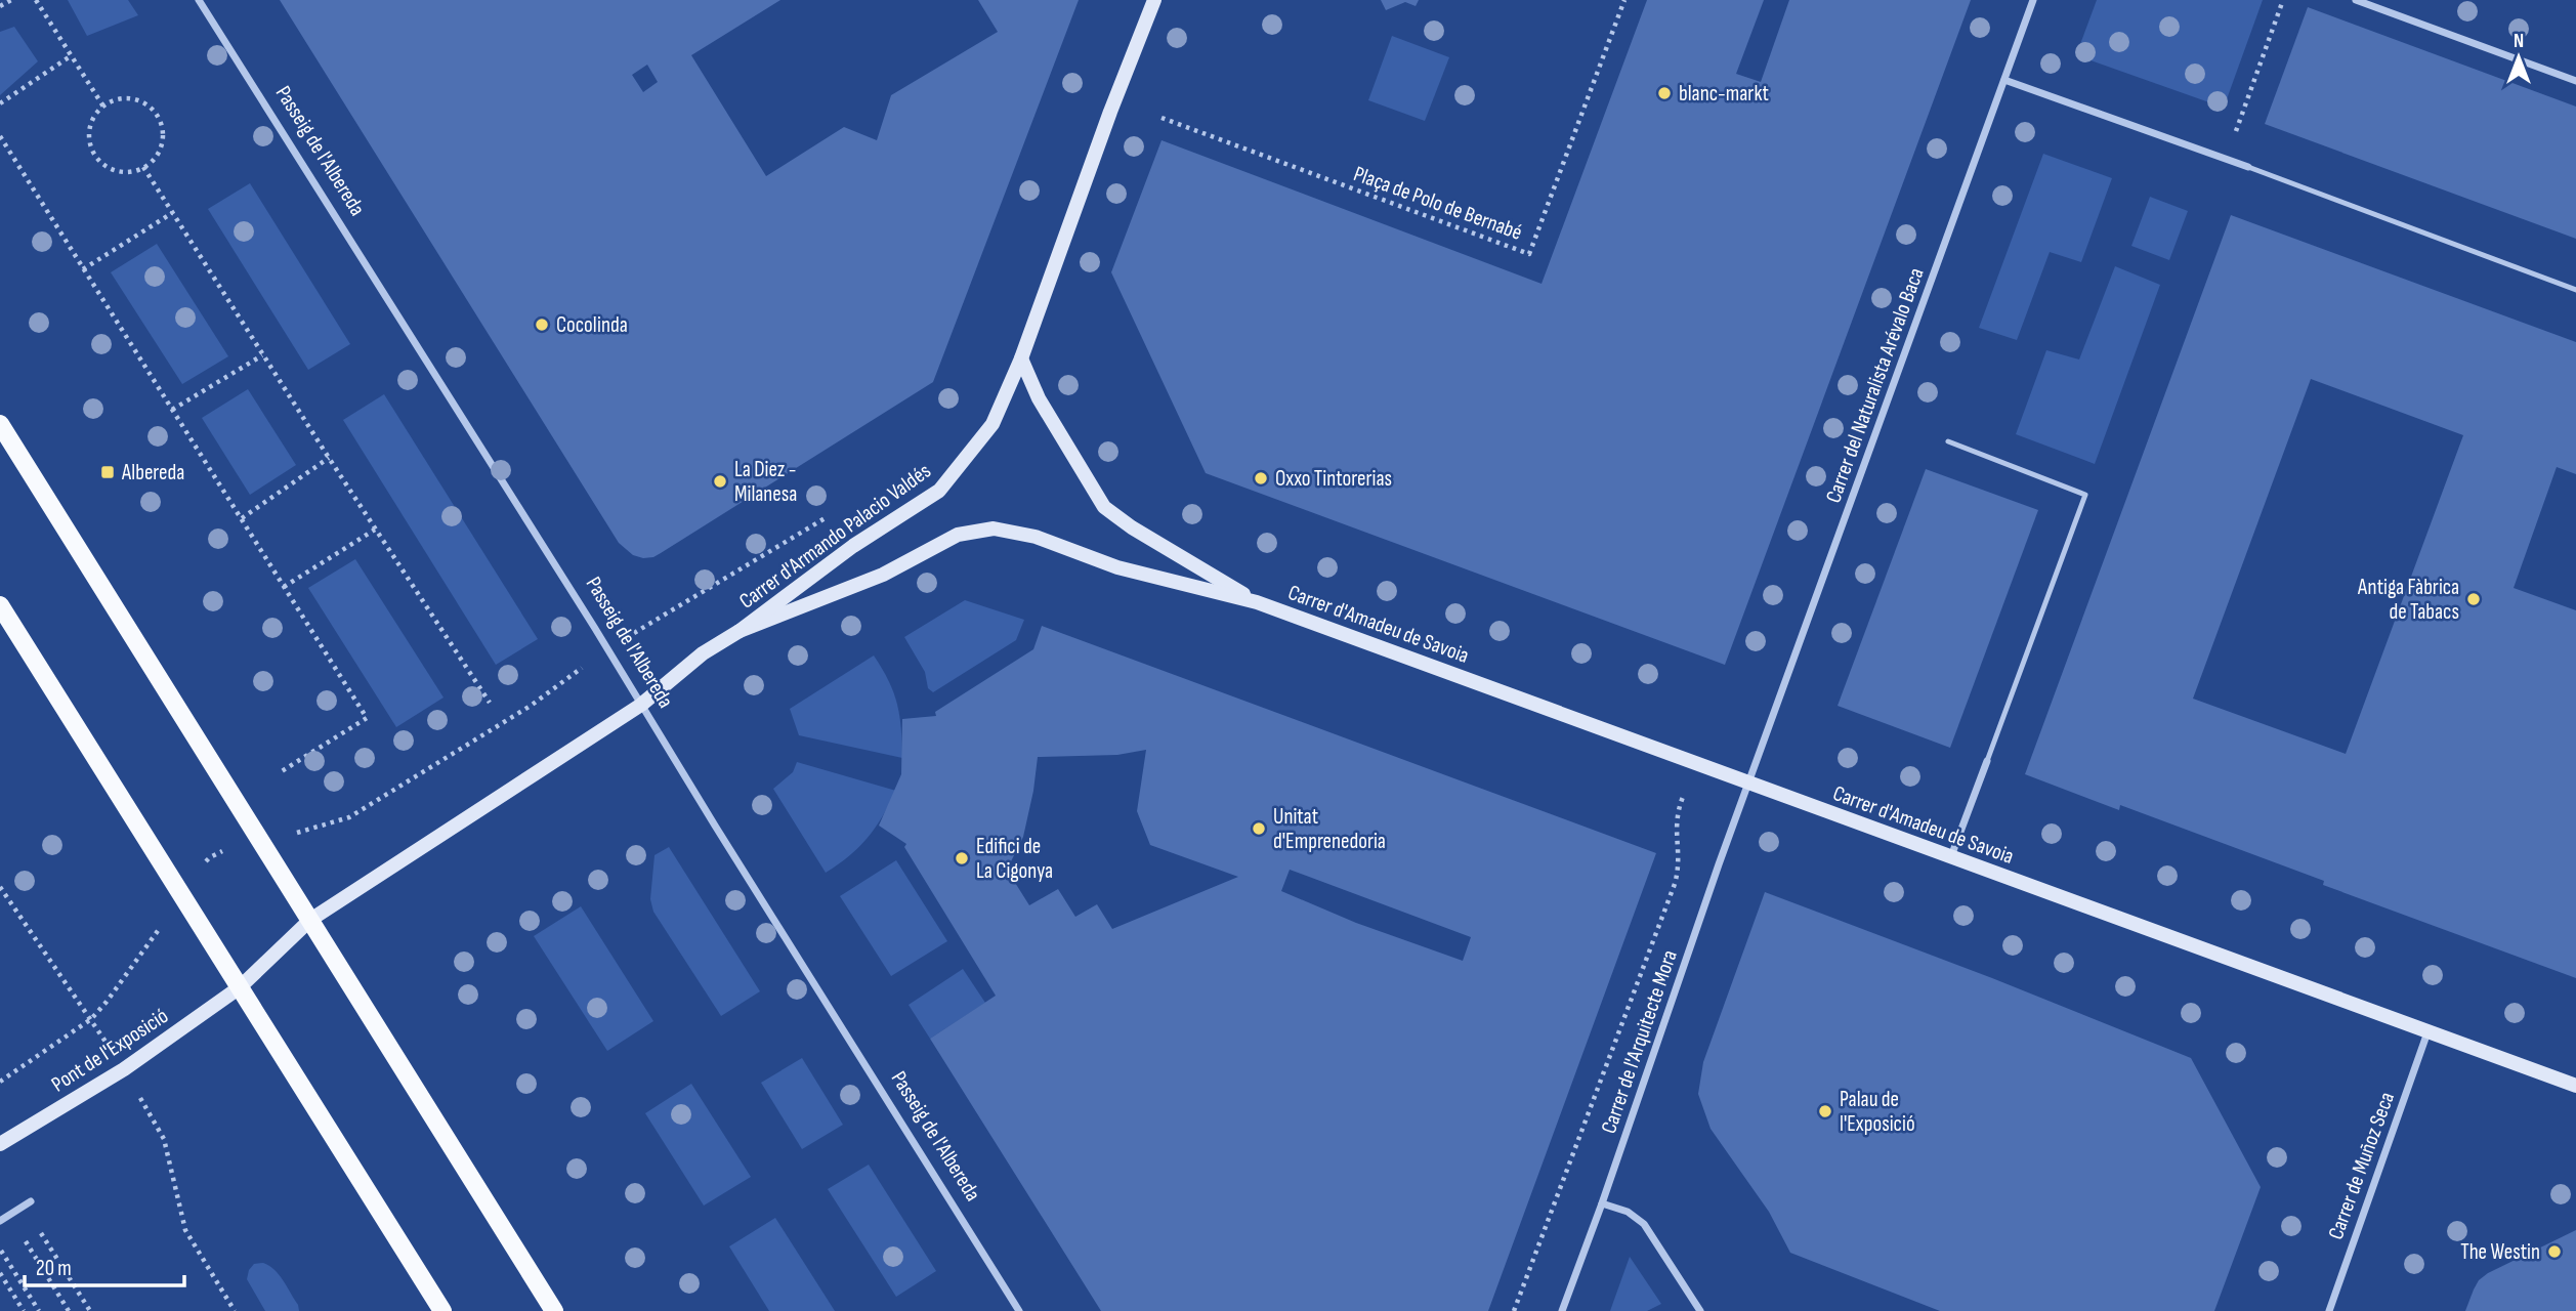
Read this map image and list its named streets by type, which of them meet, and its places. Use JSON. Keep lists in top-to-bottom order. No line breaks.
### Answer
{"streets":{"street":["Passeig de l'Albereda","Carrer del Naturalista Arévalo Baca","Carrer d'Armando Palacio Valdés","Carrer d'Amadeu de Savoia","Carrer de l'Arquitecte Mora","Pont de l'Exposició","Carrer de Muñoz Seca"],"path":["Plaça de Polo de Bernabé"]},"crossings":[["Passeig de l'Albereda","Carrer d'Armando Palacio Valdés"],["Carrer del Naturalista Arévalo Baca","Carrer d'Amadeu de Savoia"],["Carrer del Naturalista Arévalo Baca","Carrer de l'Arquitecte Mora"],["Carrer d'Armando Palacio Valdés","Carrer d'Amadeu de Savoia"],["Carrer d'Armando Palacio Valdés","Pont de l'Exposició"],["Carrer d'Amadeu de Savoia","Carrer de l'Arquitecte Mora"],["Carrer d'Amadeu de Savoia","Carrer de Muñoz Seca"]],"places":{"other":["blanc-markt","Cocolinda","Oxxo Tintorerias","La Diez - Milanesa","Antiga Fàbrica de Tabacs","Unitat d'Emprenedoria","Edifici de La Cigonya","Palau de l'Exposició","The Westin"],"transit":["Albereda"]},"scale_bar":"20 m","north":"top"}
